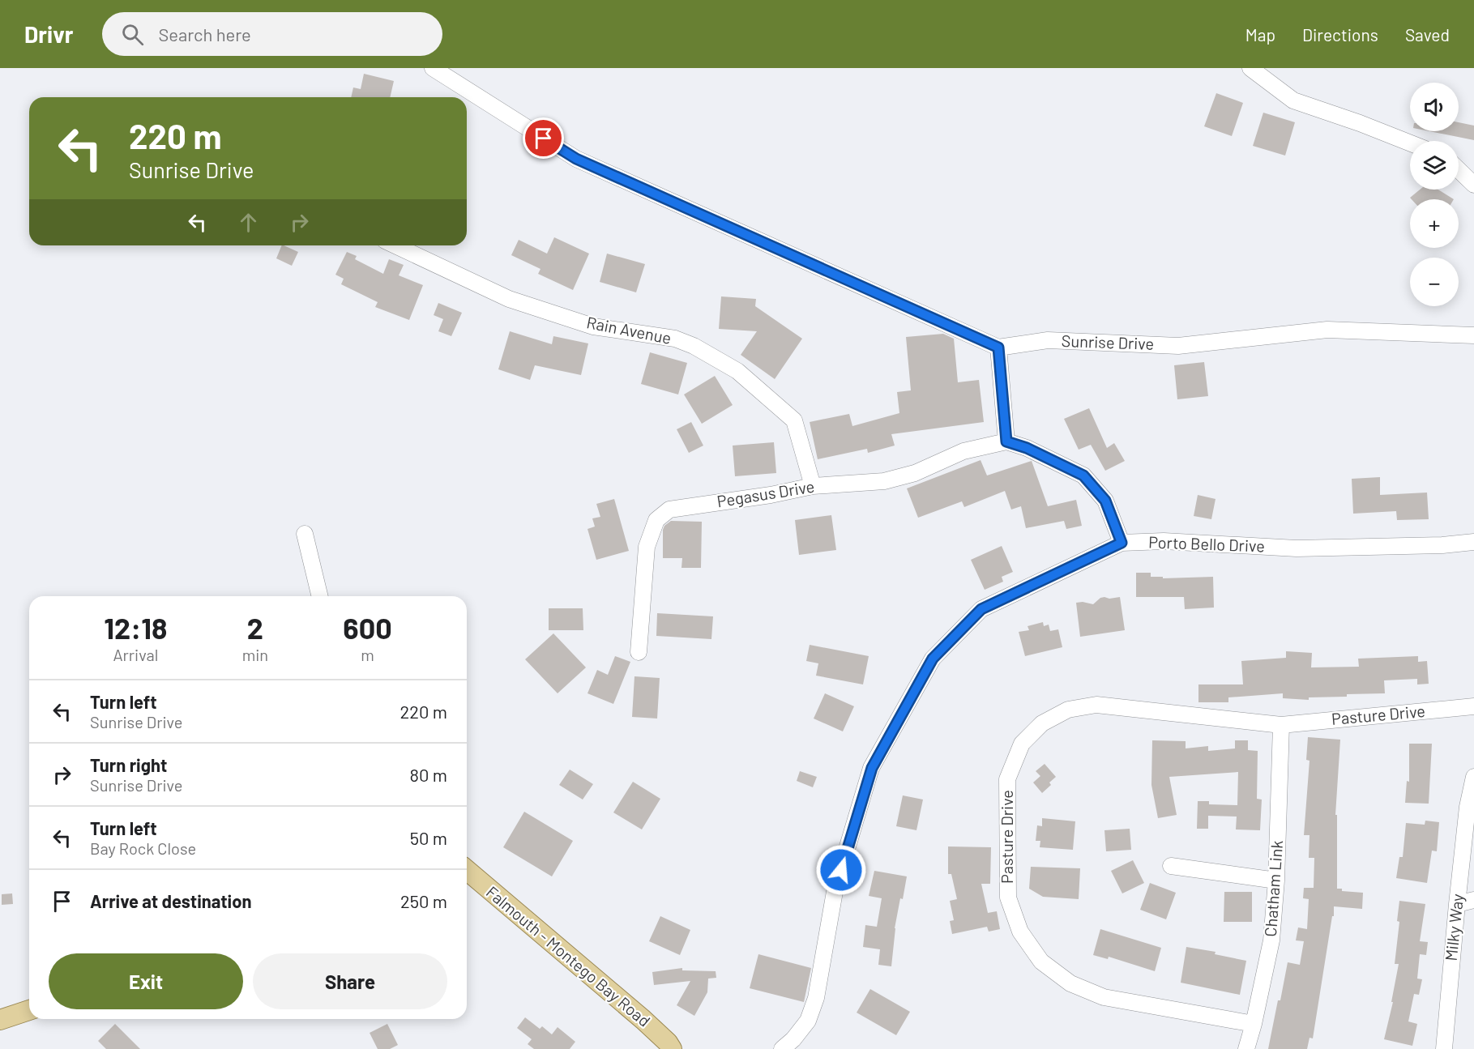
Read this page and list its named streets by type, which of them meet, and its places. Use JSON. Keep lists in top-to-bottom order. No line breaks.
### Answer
{"streets":{"main road":["Falmouth - Montego Bay Road"],"street":["Rain Avenue","Sunrise Drive","Pegasus Drive","Porto Bello Drive","Pasture Drive","Chatham Link","Milky Way"]},"crossings":[["Rain Avenue","Pegasus Drive"],["Pasture Drive","Chatham Link"]],"page":{"header":"Drivr","search":"Search here","nav":["Map","Directions","Saved"],"map_buttons":["+","−"],"turn":["220 m","Sunrise Drive"],"eta":["12:18","Arrival","2","min","600","m"],"list":[{"name":"Turn left","note":"Sunrise Drive","value":"220 m"},{"name":"Turn right","note":"Sunrise Drive","value":"80 m"},{"name":"Turn left","note":"Bay Rock Close","value":"50 m"},{"name":"Arrive at destination","value":"250 m"}],"buttons":["Exit","Share"]}}
